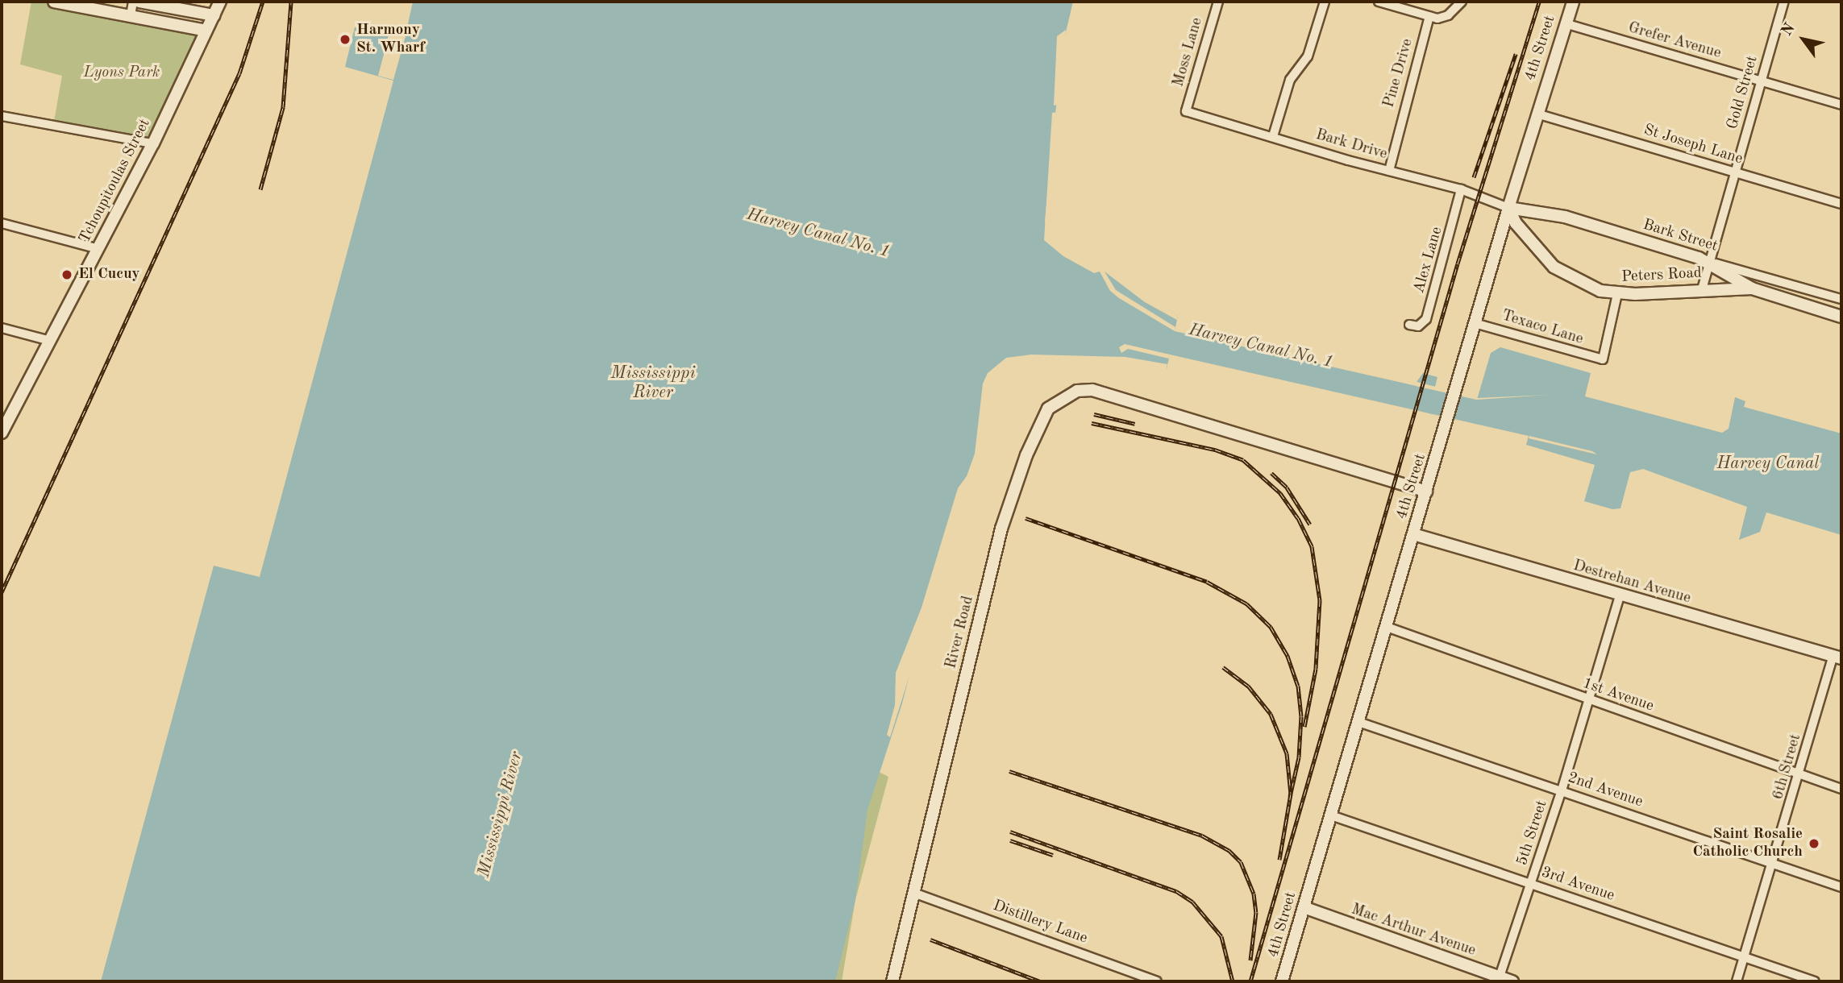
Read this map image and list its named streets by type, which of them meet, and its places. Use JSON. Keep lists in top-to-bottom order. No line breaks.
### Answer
{"streets":{"main road":["4th Street","Tchoupitoulas Street","Bark Street","Peters Road","Destrehan Avenue","River Road","Mac Arthur Avenue"],"street":["Grefer Avenue","Moss Lane","Pine Drive","Gold Street","Bark Drive","St Joseph Lane","Alex Lane","Texaco Lane","1st Avenue","6th Street","2nd Avenue","5th Street","3rd Avenue","Distillery Lane"]},"crossings":[["Grefer Avenue","4th Street"],["Grefer Avenue","Gold Street"],["4th Street","Bark Drive"],["4th Street","St Joseph Lane"],["4th Street","Bark Street"],["4th Street","Peters Road"],["4th Street","Texaco Lane"],["4th Street","Destrehan Avenue"],["4th Street","River Road"],["4th Street","1st Avenue"],["4th Street","2nd Avenue"],["4th Street","3rd Avenue"],["4th Street","Mac Arthur Avenue"],["Moss Lane","Bark Drive"],["Pine Drive","Bark Drive"],["Gold Street","St Joseph Lane"],["Gold Street","Bark Street"],["Gold Street","Peters Road"],["Bark Drive","Bark Street"],["Bark Drive","Alex Lane"],["Bark Drive","Peters Road"],["Bark Street","Peters Road"],["Peters Road","Texaco Lane"],["Destrehan Avenue","6th Street"],["Destrehan Avenue","5th Street"],["River Road","Distillery Lane"],["1st Avenue","6th Street"],["1st Avenue","5th Street"],["6th Street","2nd Avenue"],["6th Street","3rd Avenue"],["2nd Avenue","5th Street"],["5th Street","3rd Avenue"],["5th Street","Mac Arthur Avenue"]],"water":["Harvey Canal No. 1","Mississippi River","Harvey Canal"],"parks":["Lyons Park"],"places":["Harmony St. Wharf","El Cucuy","Saint Rosalie Catholic Church"],"north":"top left"}
